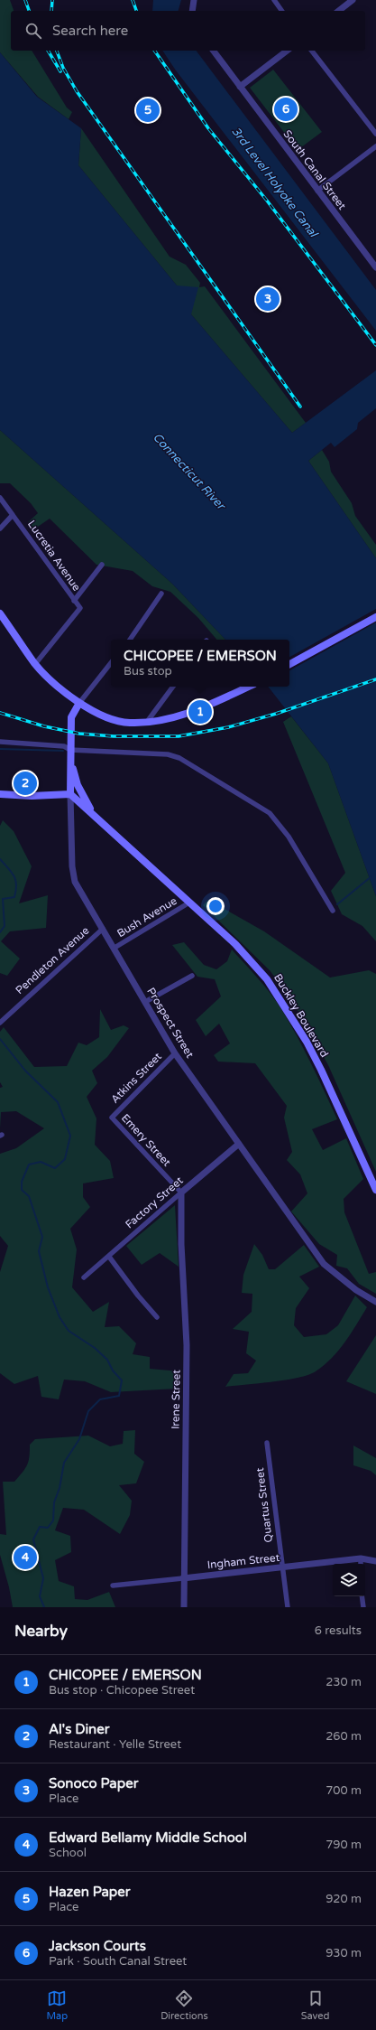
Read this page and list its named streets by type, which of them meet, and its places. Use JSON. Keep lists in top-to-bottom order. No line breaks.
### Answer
{"streets":{"main road":["Buckley Boulevard","Prospect Street"],"street":["South Canal Street","Lucretia Avenue","Bush Avenue","Pendleton Avenue","Atkins Street","Emery Street","Factory Street","Irene Street","Quartus Street","Ingham Street"]},"crossings":[["Bush Avenue","Buckley Boulevard"],["Bush Avenue","Prospect Street"],["Pendleton Avenue","Prospect Street"],["Buckley Boulevard","Prospect Street"],["Prospect Street","Atkins Street"],["Prospect Street","Factory Street"],["Atkins Street","Emery Street"],["Emery Street","Factory Street"],["Emery Street","Irene Street"],["Factory Street","Irene Street"],["Irene Street","Ingham Street"],["Quartus Street","Ingham Street"]],"water":["3rd Level Holyoke Canal","Connecticut River"],"page":{"search":"Search here","pins":["6","5","3","1","2","4"],"popup":["CHICOPEE / EMERSON","Bus stop"],"heading":["Nearby","6 results"],"list":[{"mark":"1","name":"CHICOPEE / EMERSON","note":"Bus stop · Chicopee Street","value":"230 m"},{"mark":"2","name":"Al's Diner","note":"Restaurant · Yelle Street","value":"260 m"},{"mark":"3","name":"Sonoco Paper","note":"Place","value":"700 m"},{"mark":"4","name":"Edward Bellamy Middle School","note":"School","value":"790 m"},{"mark":"5","name":"Hazen Paper","note":"Place","value":"920 m"},{"mark":"6","name":"Jackson Courts","note":"Park · South Canal Street","value":"930 m"}],"nav":["Map","Directions","Saved"]}}
